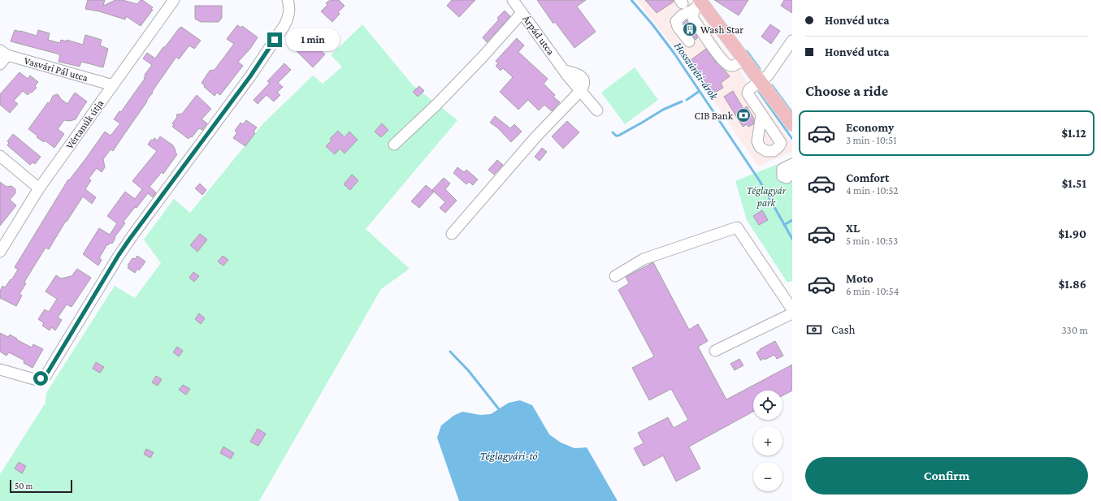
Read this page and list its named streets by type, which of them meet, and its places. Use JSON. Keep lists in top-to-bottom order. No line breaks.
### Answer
{"streets":{"street":["Árpád utca","Vasvári Pál utca","Vértanúk útja"]},"crossings":[["Vasvári Pál utca","Vértanúk útja"]],"water":["Hosszúréti-árok","Téglagyári-tó"],"parks":["Téglagyár park"],"places":{"building":["Wash Star"],"bank":["CIB Bank"]},"scale_bar":"50 m","page":{"banner":["Honvéd utca","Honvéd utca"],"bubble":"1 min","heading":"Choose a ride","list":[{"name":"Economy","note":"3 min · 10:51","value":"$1.12"},{"name":"Comfort","note":"4 min · 10:52","value":"$1.51"},{"name":"XL","note":"5 min · 10:53","value":"$1.90"},{"name":"Moto","note":"6 min · 10:54","value":"$1.86"}],"pay":["Cash","330 m"],"map_buttons":["+","−"],"buttons":"Confirm","scale":"50 m"}}
